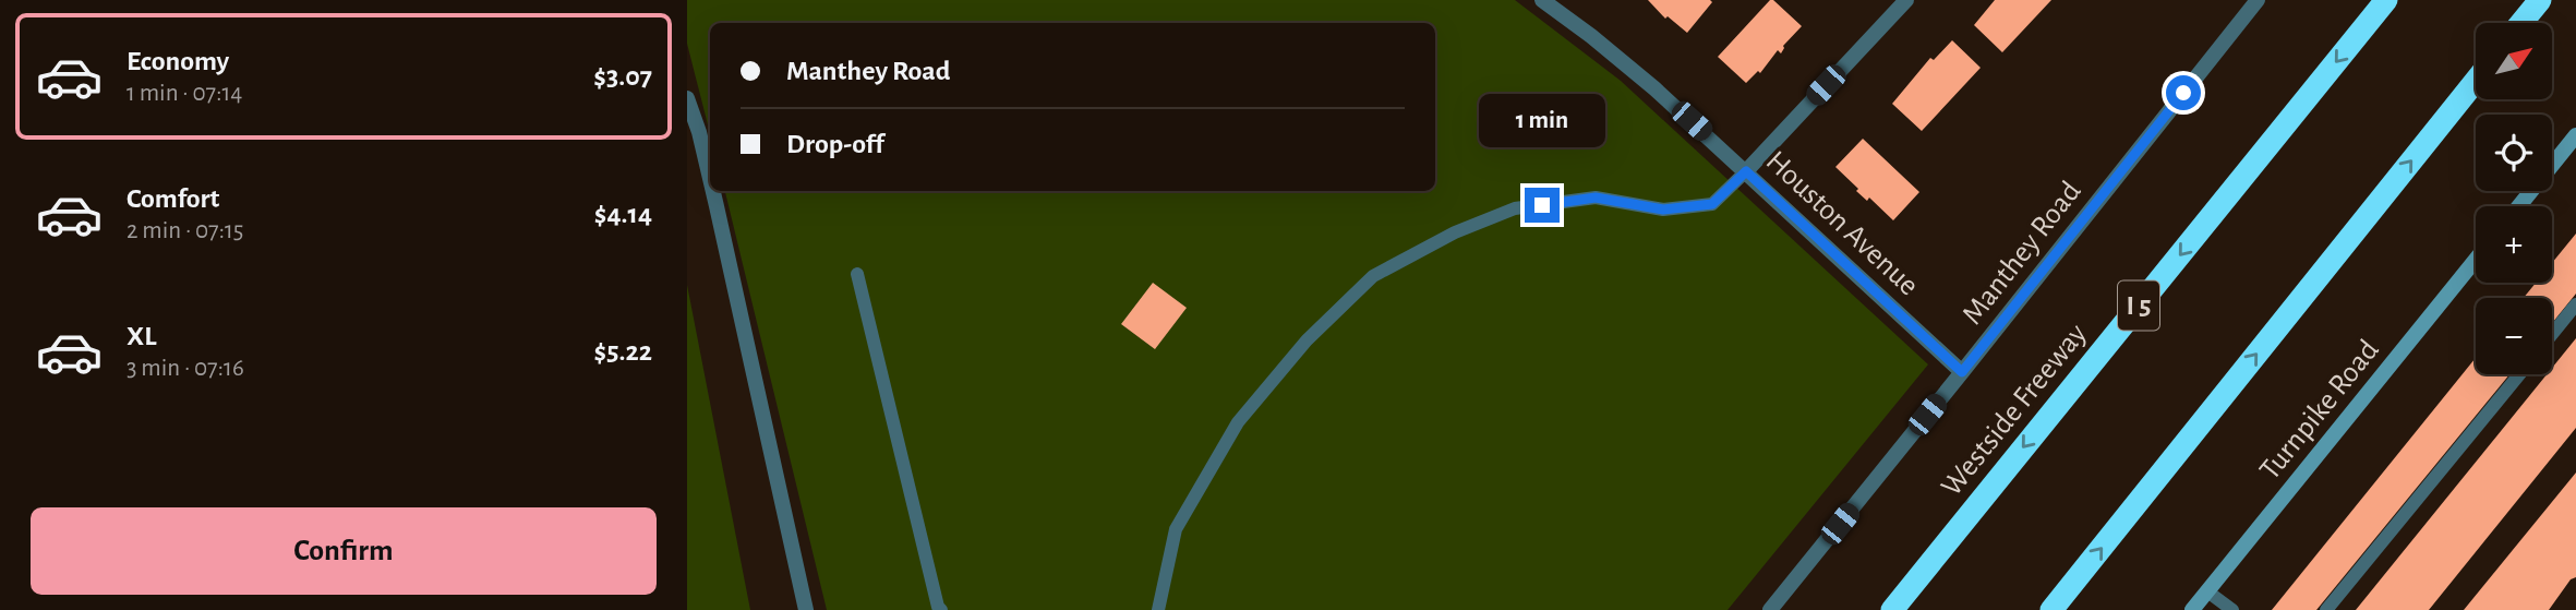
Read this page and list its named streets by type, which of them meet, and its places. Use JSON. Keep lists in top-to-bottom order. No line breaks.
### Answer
{"streets":{"highway":["I 5","Westside Freeway"],"street":["Houston Avenue","Manthey Road","Turnpike Road"]},"crossings":[["Houston Avenue","Manthey Road"]],"north":"top right","page":{"list":[{"name":"Economy","note":"1 min · 07:14","value":"$3.07"},{"name":"Comfort","note":"2 min · 07:15","value":"$4.14"},{"name":"XL","note":"3 min · 07:16","value":"$5.22"}],"map_buttons":["+","−"],"banner":["Manthey Road","Drop-off"],"bubble":"1 min","buttons":"Confirm"}}
